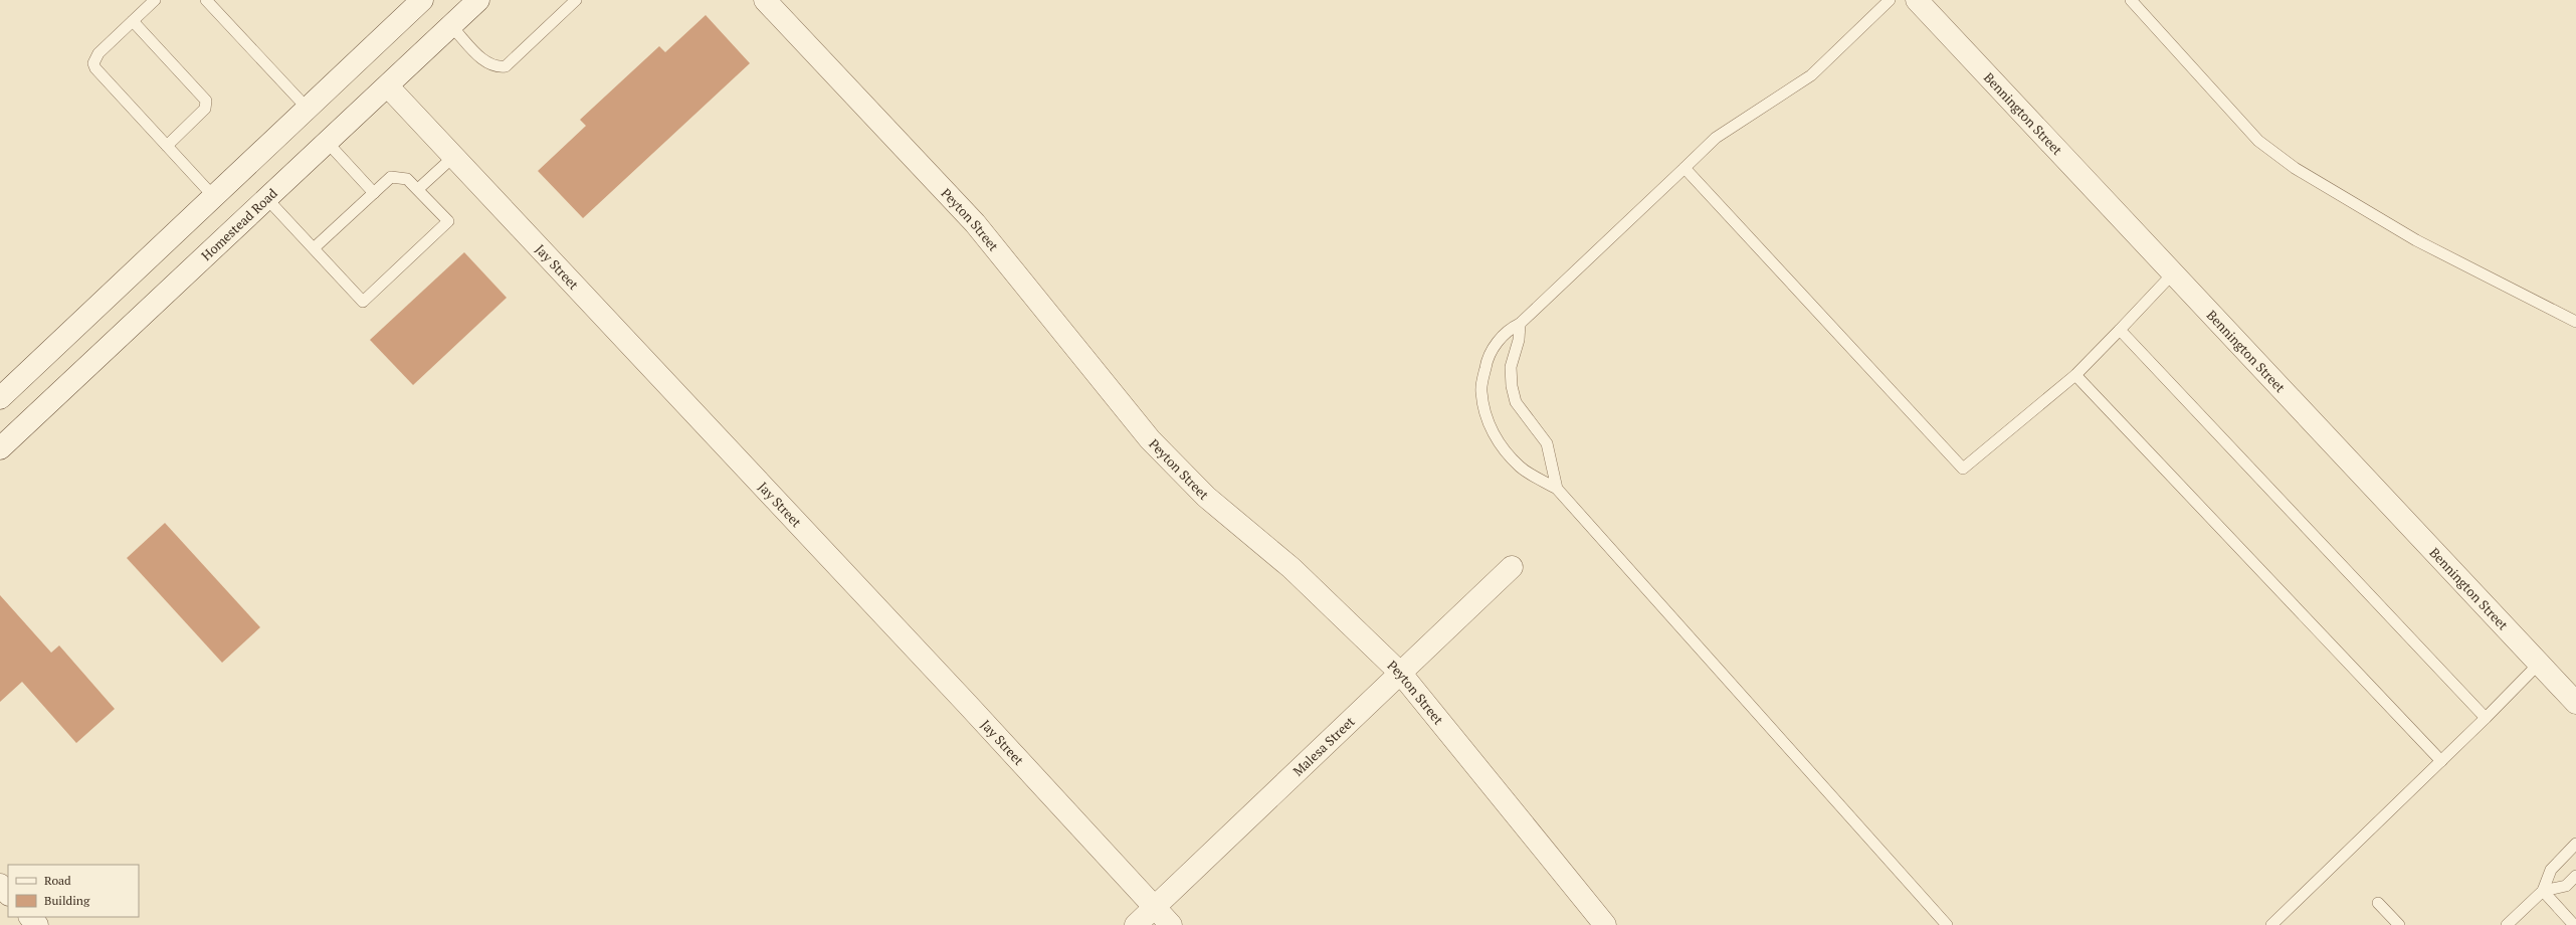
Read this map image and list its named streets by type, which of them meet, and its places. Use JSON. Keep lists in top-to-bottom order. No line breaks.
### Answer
{"streets":{"street":["Bennington Street","Peyton Street","Homestead Road","Jay Street","Malesa Street"]},"crossings":[["Peyton Street","Malesa Street"],["Homestead Road","Jay Street"],["Jay Street","Malesa Street"]],"legend":["Road","Building"]}
